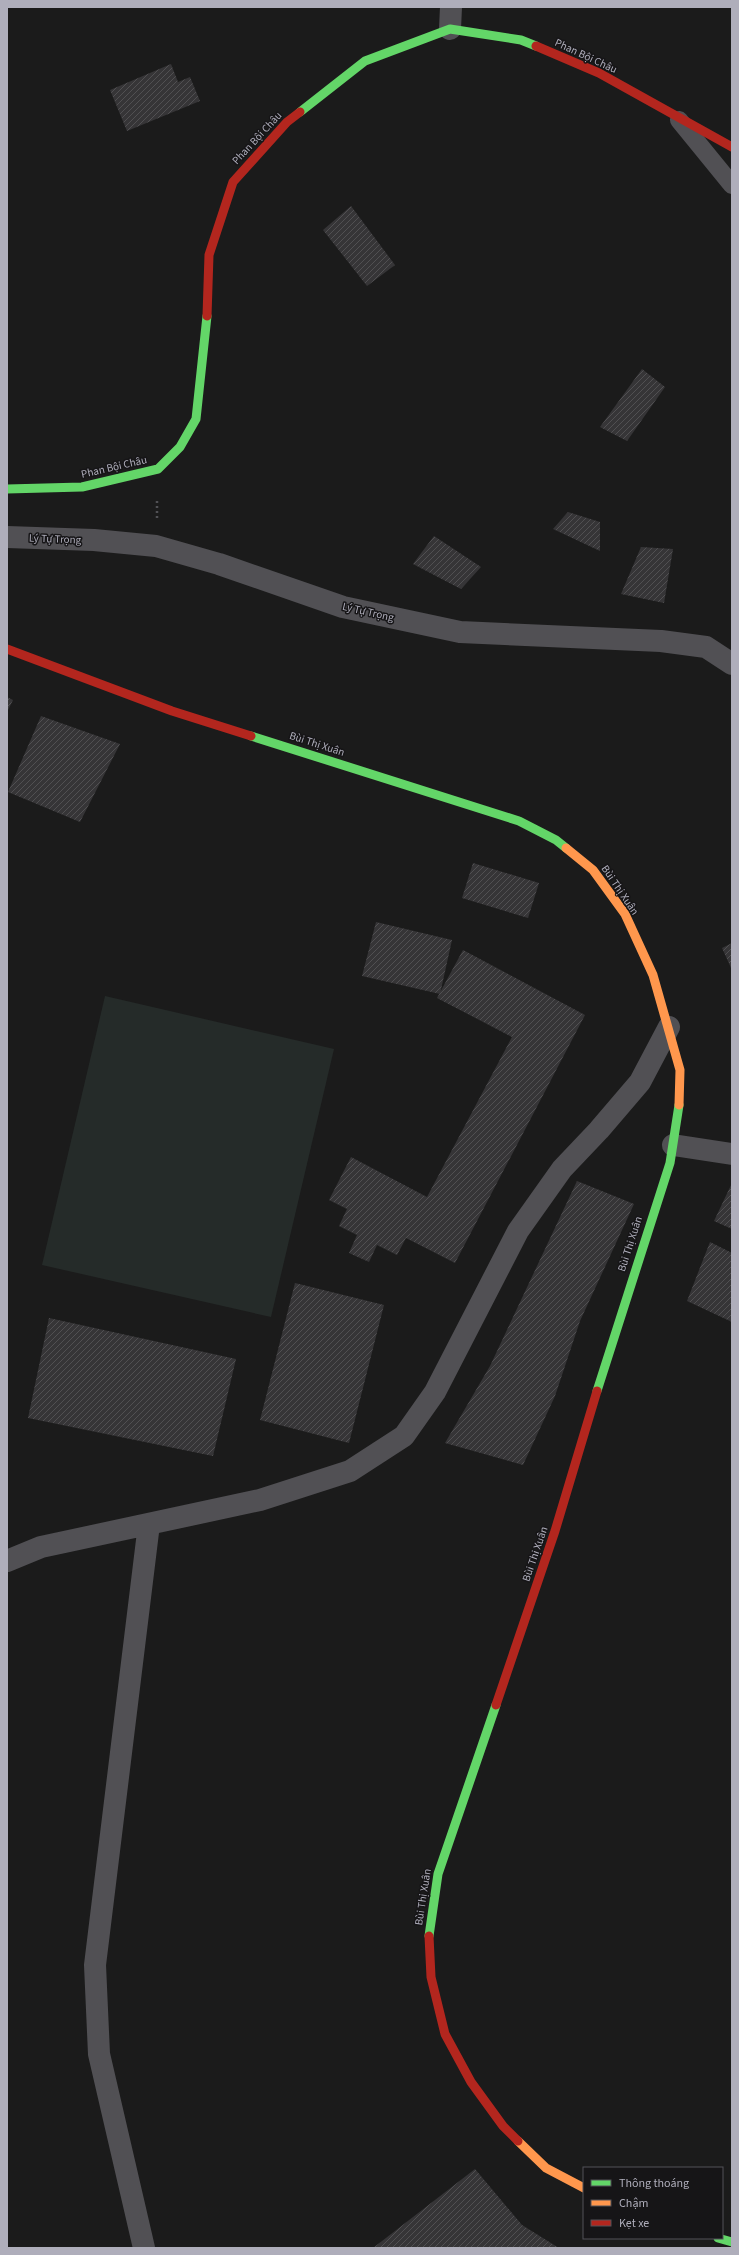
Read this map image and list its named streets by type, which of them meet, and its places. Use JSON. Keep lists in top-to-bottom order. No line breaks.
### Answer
{"streets":{"street":["Phan Bội Châu","Lý Tự Trọng","Bùi Thị Xuân"]},"legend":["Thông thoáng","Chậm","Kẹt xe"]}
